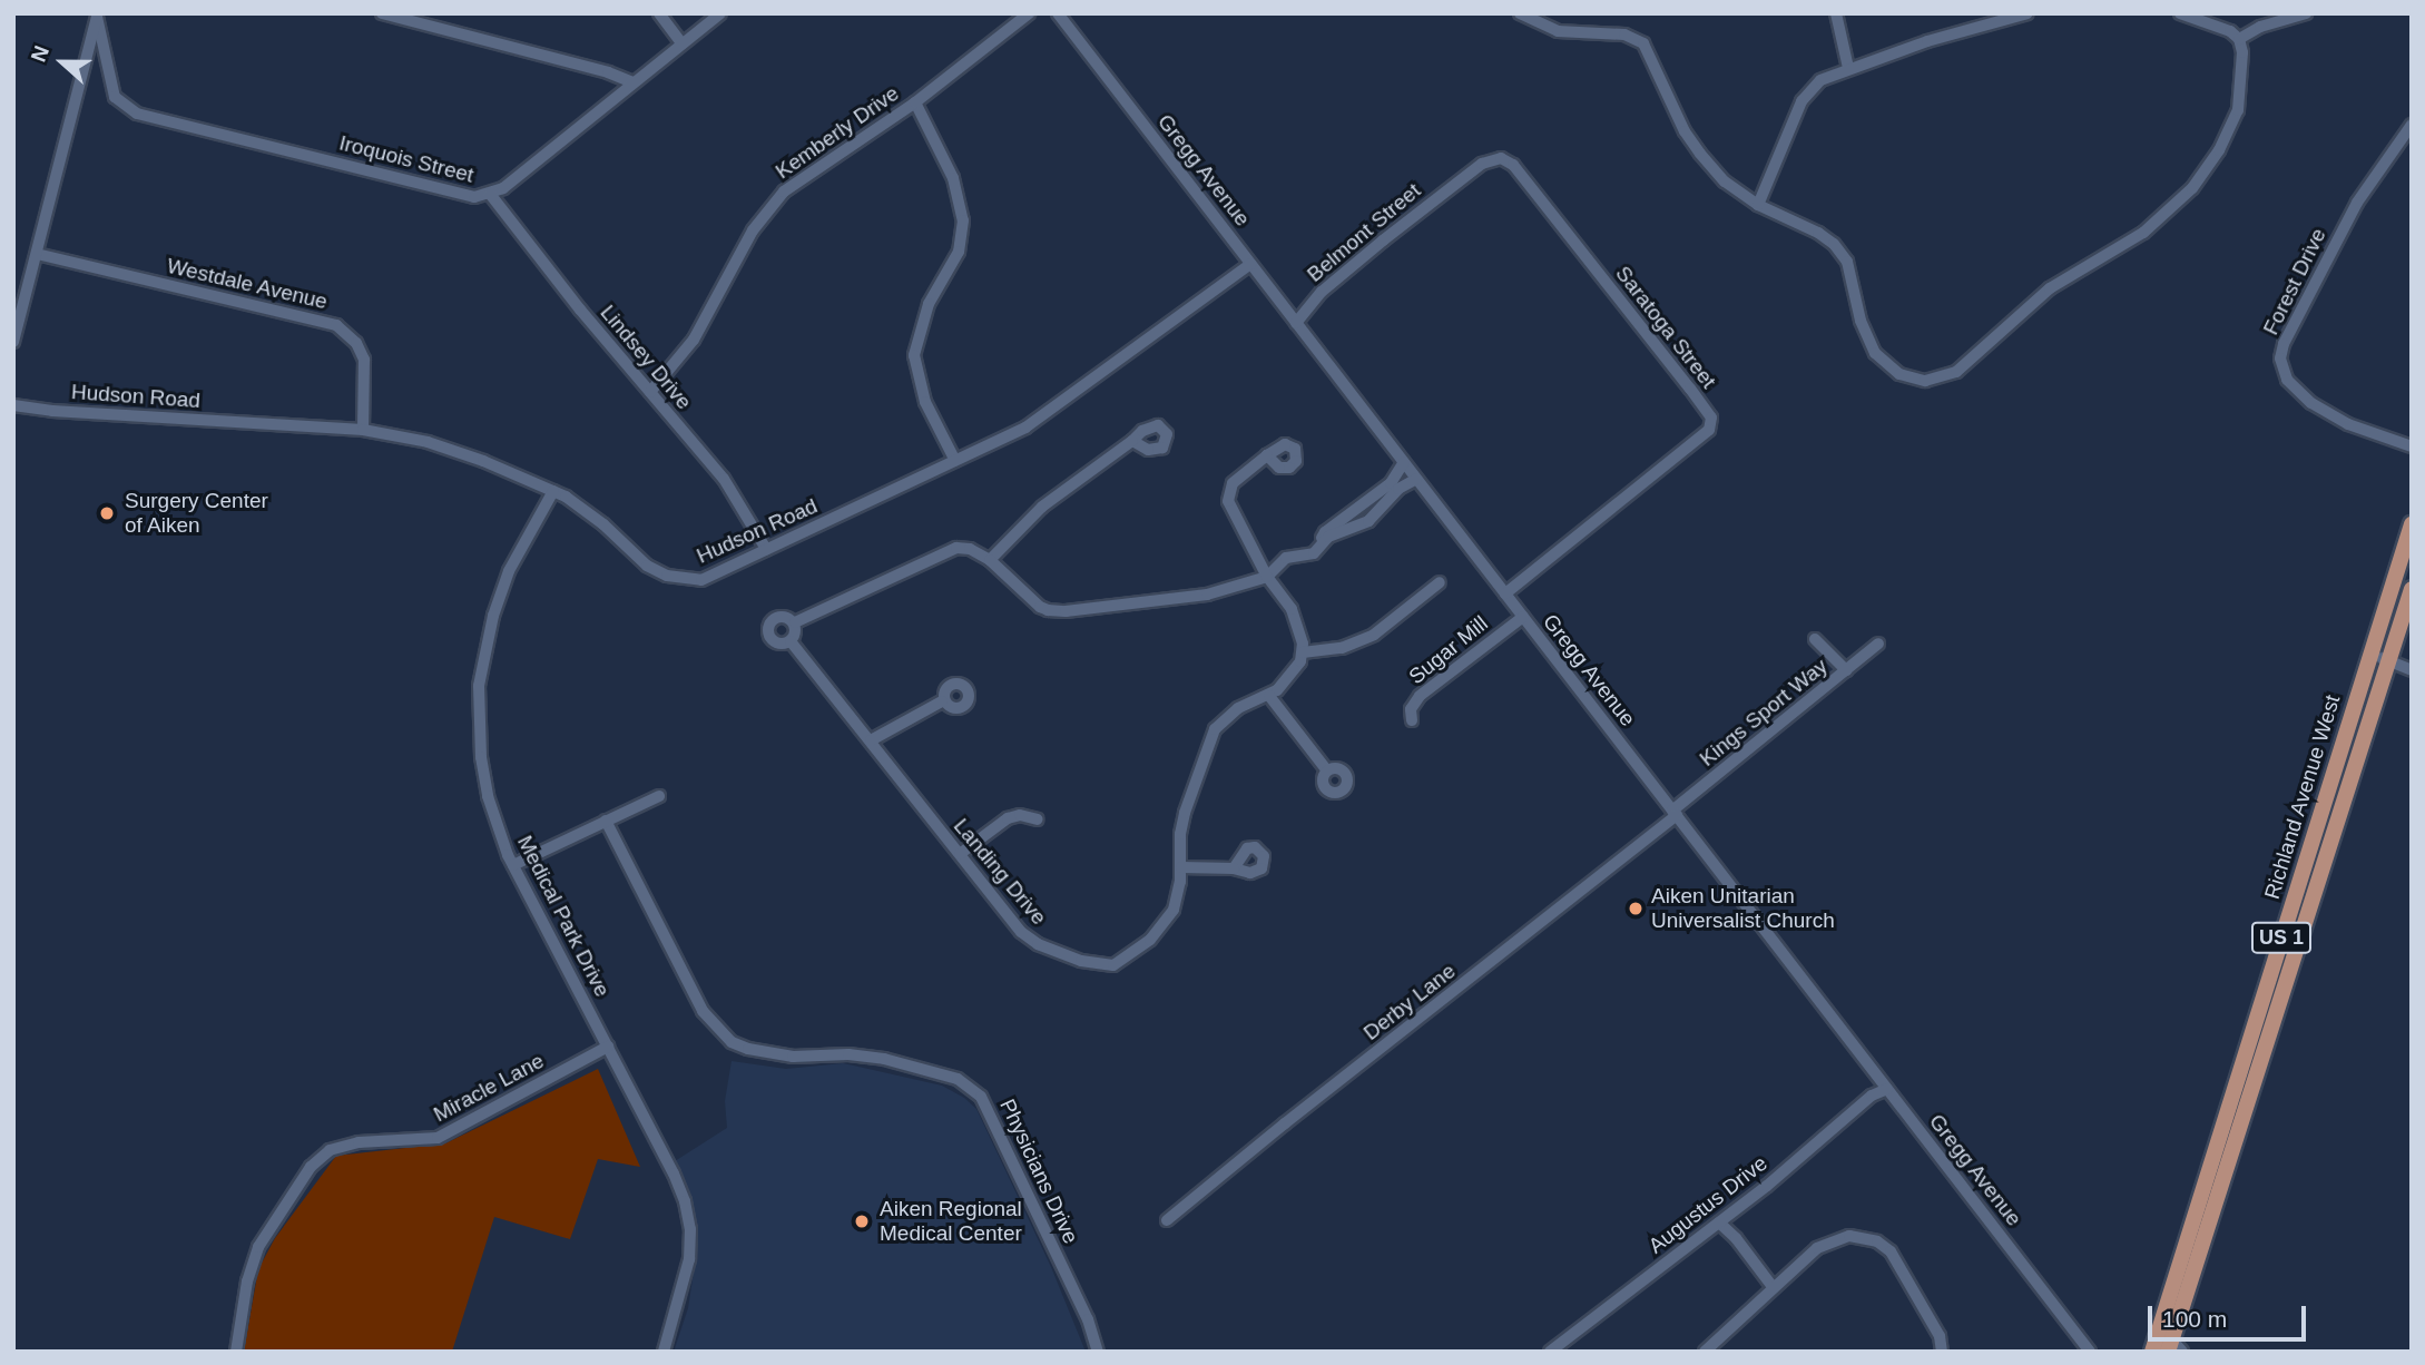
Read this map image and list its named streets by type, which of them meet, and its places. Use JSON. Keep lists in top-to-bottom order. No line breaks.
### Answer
{"streets":{"main road":["Richland Avenue West","US 1"],"street":["Kemberly Drive","Iroquois Street","Gregg Avenue","Belmont Street","Forest Drive","Westdale Avenue","Saratoga Street","Lindsey Drive","Hudson Road","Sugar Mill","Kings Sport Way","Landing Drive","Medical Park Drive","Derby Lane","Miracle Lane","Physicians Drive","Augustus Drive"]},"crossings":[["Kemberly Drive","Lindsey Drive"],["Iroquois Street","Lindsey Drive"],["Gregg Avenue","Belmont Street"],["Gregg Avenue","Saratoga Street"],["Gregg Avenue","Hudson Road"],["Gregg Avenue","Sugar Mill"],["Gregg Avenue","Kings Sport Way"],["Gregg Avenue","Landing Drive"],["Gregg Avenue","Derby Lane"],["Gregg Avenue","Augustus Drive"],["Belmont Street","Saratoga Street"],["Westdale Avenue","Hudson Road"],["Lindsey Drive","Hudson Road"],["Hudson Road","Medical Park Drive"],["Kings Sport Way","Derby Lane"],["Medical Park Drive","Miracle Lane"]],"places":["Surgery Center of Aiken","Aiken Unitarian Universalist Church","Aiken Regional Medical Center"],"scale_bar":"100 m","north":"left"}
